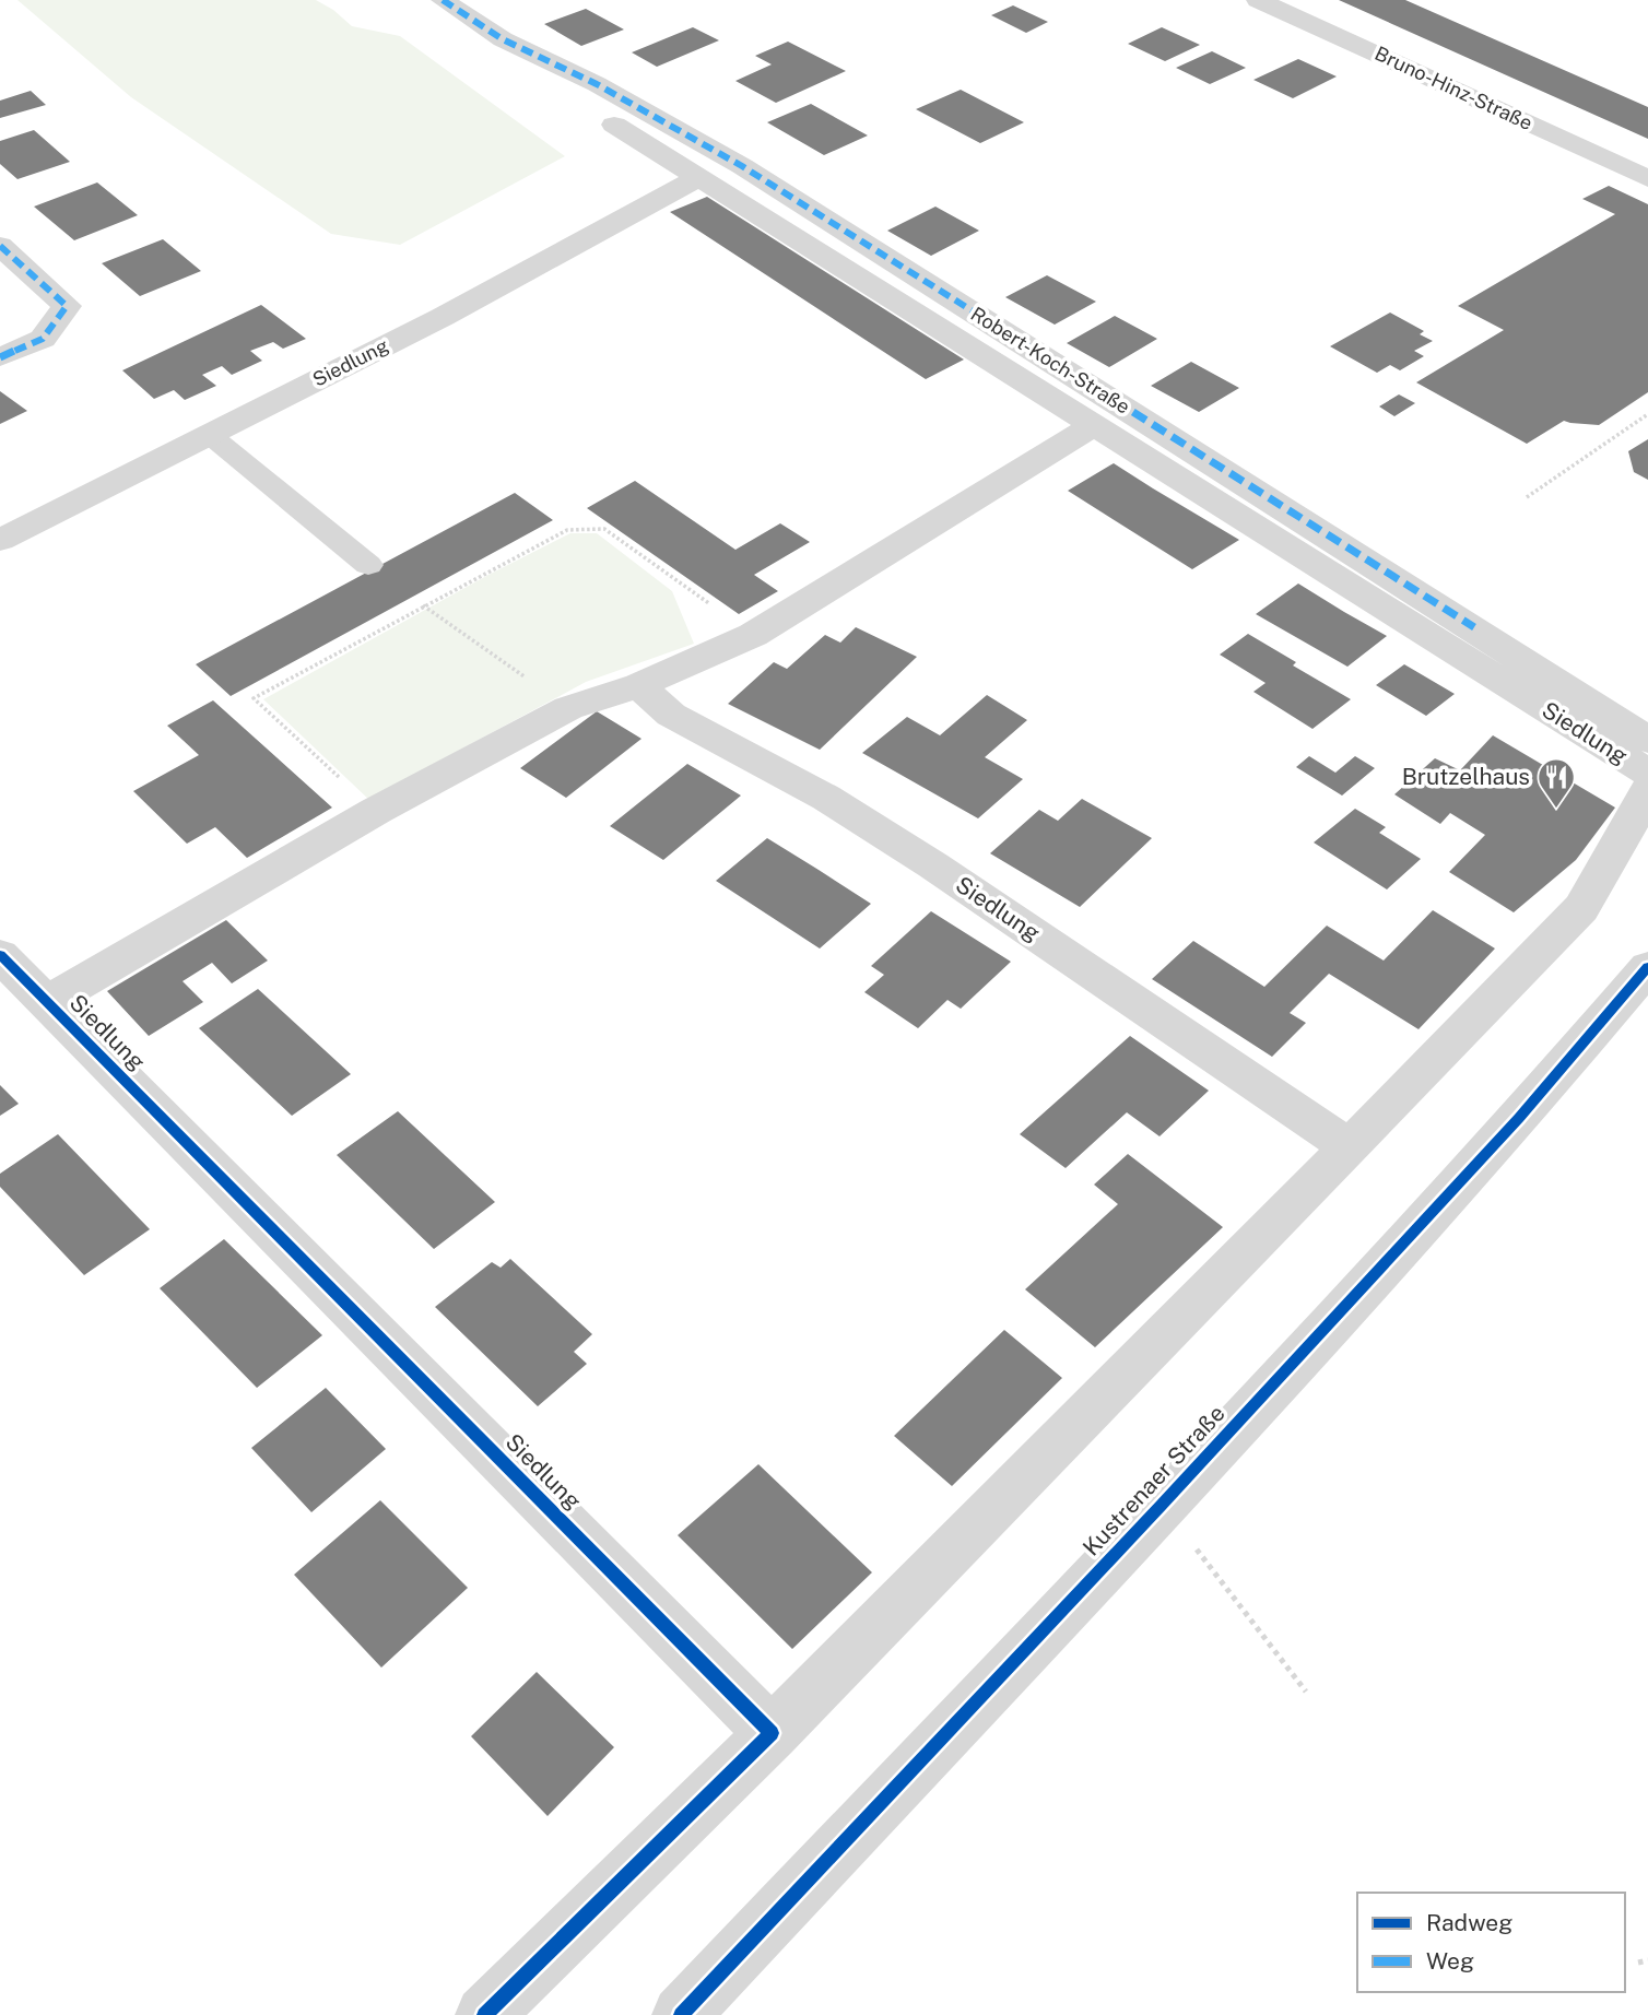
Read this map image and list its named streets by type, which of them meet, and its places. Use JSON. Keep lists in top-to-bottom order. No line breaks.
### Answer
{"streets":{"street":["Bruno-Hinz-Straße","Robert-Koch-Straße","Siedlung","Kustrenaer Straße"]},"crossings":[["Robert-Koch-Straße","Siedlung"]],"places":{"restaurant":["Brutzelhaus"]},"legend":["Radweg","Weg"]}
